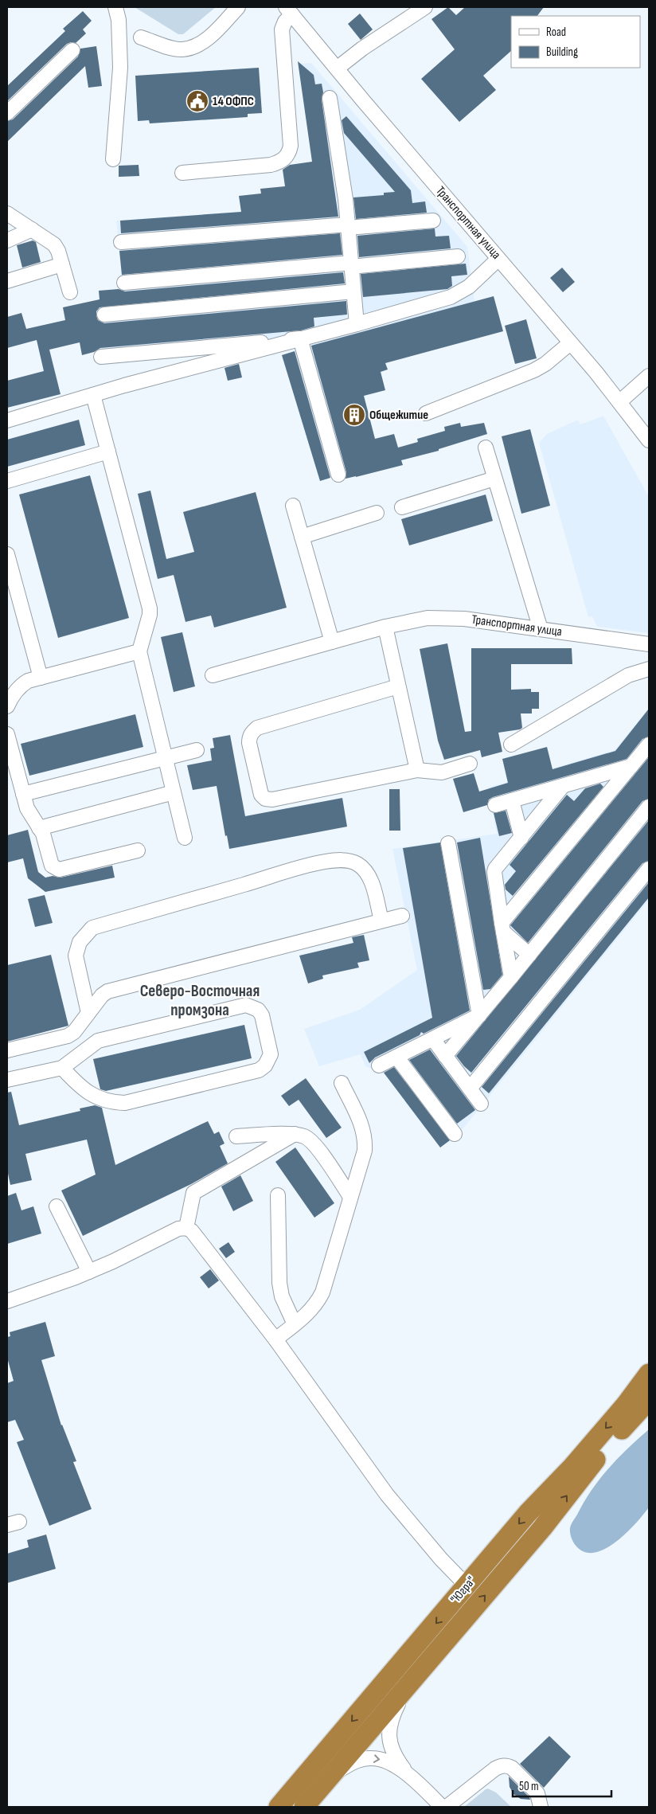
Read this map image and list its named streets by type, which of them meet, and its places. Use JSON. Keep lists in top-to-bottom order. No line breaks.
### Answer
{"streets":{"highway":["\"Югра\""],"street":["Транспортная улица"]},"districts":["Северо-Восточная промзона"],"places":{"public building":["14 ОФПС"],"building":["Общежитие"]},"legend":["Road","Building"],"scale_bar":"50 m"}
